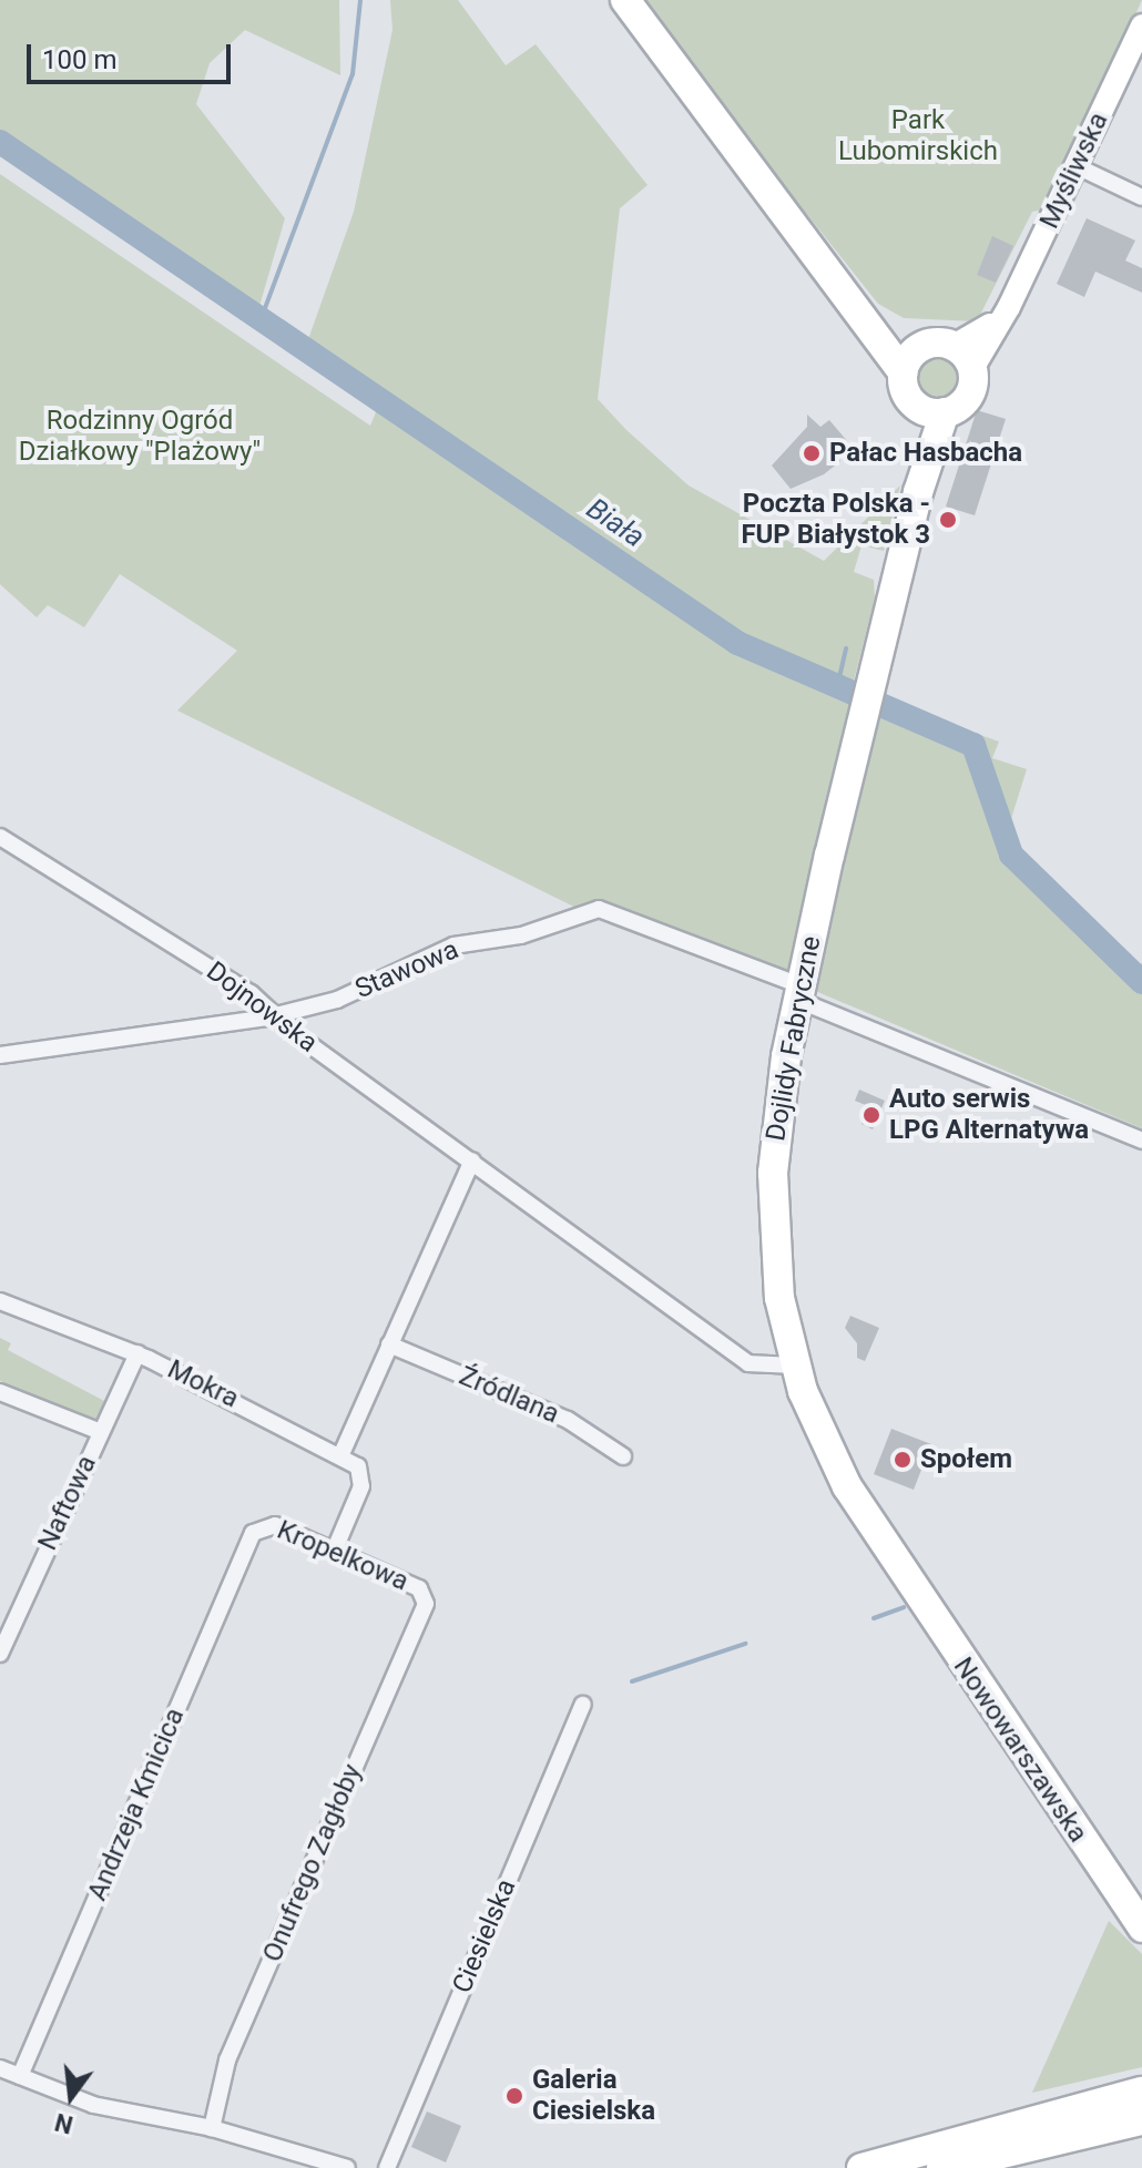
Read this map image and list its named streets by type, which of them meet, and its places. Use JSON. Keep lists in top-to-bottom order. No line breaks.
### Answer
{"streets":{"highway":["Dojlidy Fabryczne","Nowowarszawska"],"street":["Myśliwska","Stawowa","Dojnowska","Mokra","Źródlana","Naftowa","Kropelkowa","Andrzeja Kmicica","Onufrego Zagłoby","Ciesielska"]},"crossings":[["Myśliwska","Dojlidy Fabryczne"],["Stawowa","Dojnowska"],["Stawowa","Dojlidy Fabryczne"],["Dojnowska","Dojlidy Fabryczne"],["Dojlidy Fabryczne","Nowowarszawska"],["Mokra","Naftowa"],["Kropelkowa","Andrzeja Kmicica"],["Kropelkowa","Onufrego Zagłoby"]],"water":["Biała"],"parks":["Park Lubomirskich","Rodzinny Ogród Działkowy \"Plażowy\""],"places":["Pałac Hasbacha","Poczta Polska - FUP Białystok 3","Auto serwis LPG Alternatywa","Społem","Galeria Ciesielska"],"scale_bar":"100 m","north":"bottom"}
